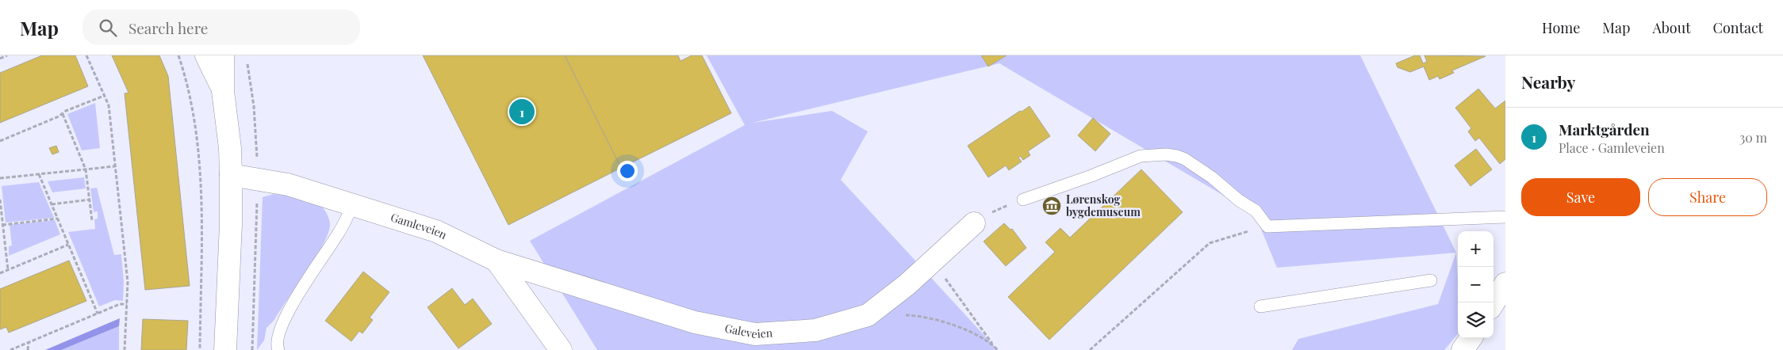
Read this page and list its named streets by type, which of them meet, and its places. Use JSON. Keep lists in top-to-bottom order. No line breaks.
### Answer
{"streets":{"street":["Gamleveien","Galeveien"]},"crossings":[["Gamleveien","Galeveien"]],"places":{"museum":["Lørenskog bygdemuseum"]},"page":{"header":"Map","search":"Search here","nav":["Home","Map","About","Contact"],"heading":"Nearby","pins":"1","list":[{"mark":"1","name":"Marktgården","note":"Place · Gamleveien","value":"30 m"}],"buttons":["Save","Share"],"map_buttons":["+","−"]}}
